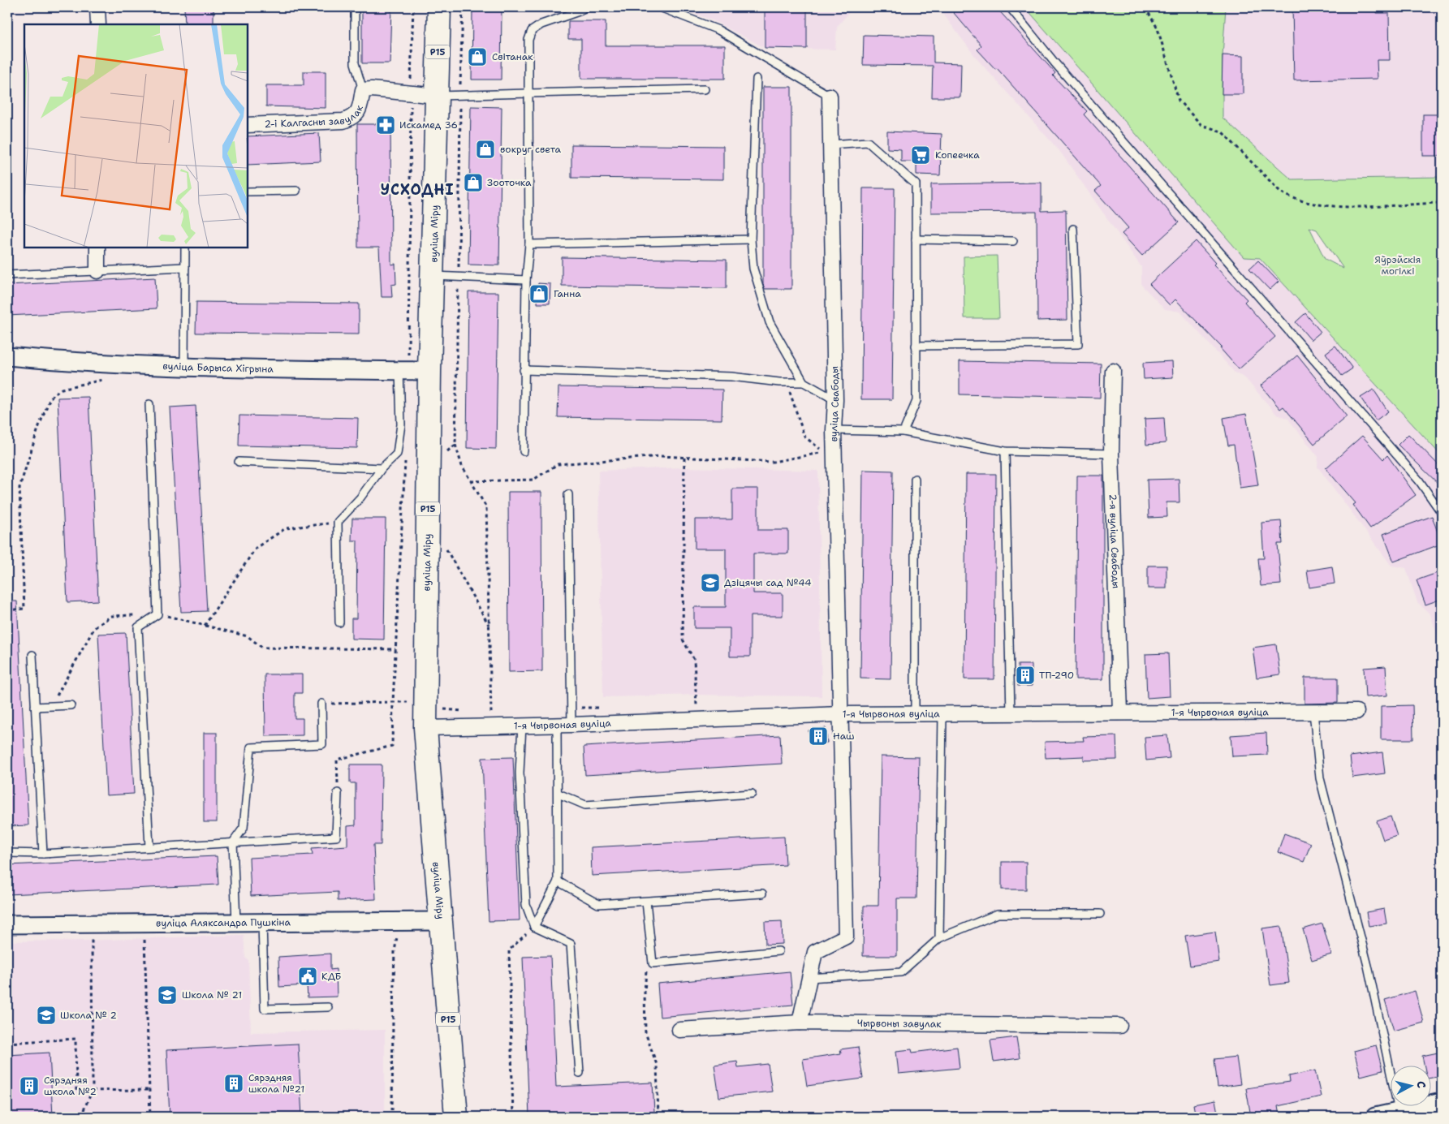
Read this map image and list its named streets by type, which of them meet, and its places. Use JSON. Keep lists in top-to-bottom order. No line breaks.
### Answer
{"streets":{"main road":["Р15","вуліца Міру"],"street":["2-і Калгасны завулак","вуліца Барыса Хігрына","вуліца Свабоды","2-я вуліца Свабоды","1-я Чырвоная вуліца","вуліца Аляксандра Пушкіна","Чырвоны завулак"]},"crossings":[["2-і Калгасны завулак","вуліца Міру"],["вуліца Міру","вуліца Барыса Хігрына"],["вуліца Міру","1-я Чырвоная вуліца"],["вуліца Міру","вуліца Аляксандра Пушкіна"],["вуліца Свабоды","1-я Чырвоная вуліца"],["2-я вуліца Свабоды","1-я Чырвоная вуліца"]],"districts":["УСХОДНІ"],"parks":["Яўрэйскія могілкі"],"places":{"shop":["Світанак","вокруг света","Зооточка","Ганна"],"pharmacy":["Искамед 36"],"supermarket":["Копеечка"],"school or university":["Дзіцячы сад №44","Школа № 21","Школа № 2"],"building":["ТП-290","Наш","Сярэдняя школа №21","Сярэдняя школа №2"],"public building":["КДБ"]},"north":"right"}
